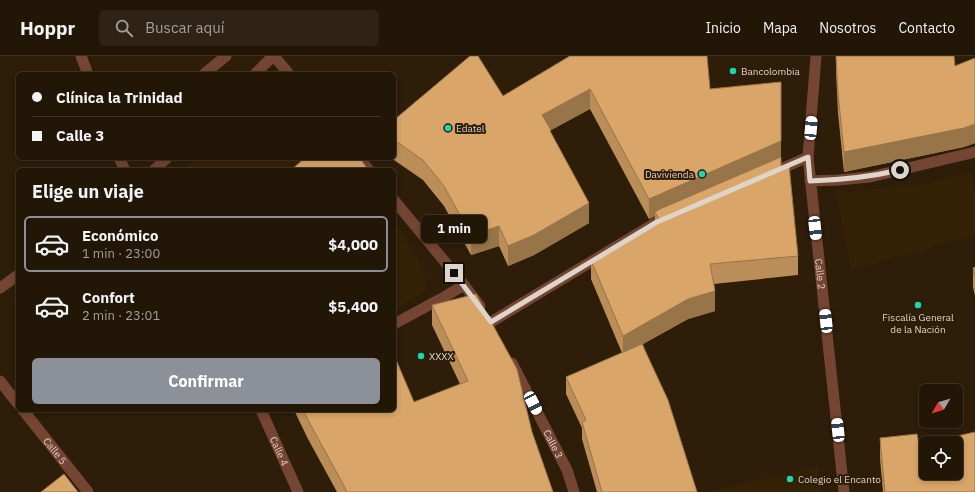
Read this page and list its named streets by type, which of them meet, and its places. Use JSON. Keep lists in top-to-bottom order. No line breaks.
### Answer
{"streets":{"street":["Calle 2","Calle 3","Calle 5","Calle 4"]},"places":["Bancolombia","Edatel","Davivienda","Fiscalía General de la Nación","XXXX","Colegio el Encanto"],"north":"bottom left","page":{"header":"Hoppr","search":"Buscar aquí","nav":["Inicio","Mapa","Nosotros","Contacto"],"banner":["Clínica la Trinidad","Calle 3"],"heading":"Elige un viaje","bubble":"1 min","list":[{"name":"Económico","note":"1 min · 23:00","value":"$4,000"},{"name":"Confort","note":"2 min · 23:01","value":"$5,400"}],"buttons":"Confirmar"}}
